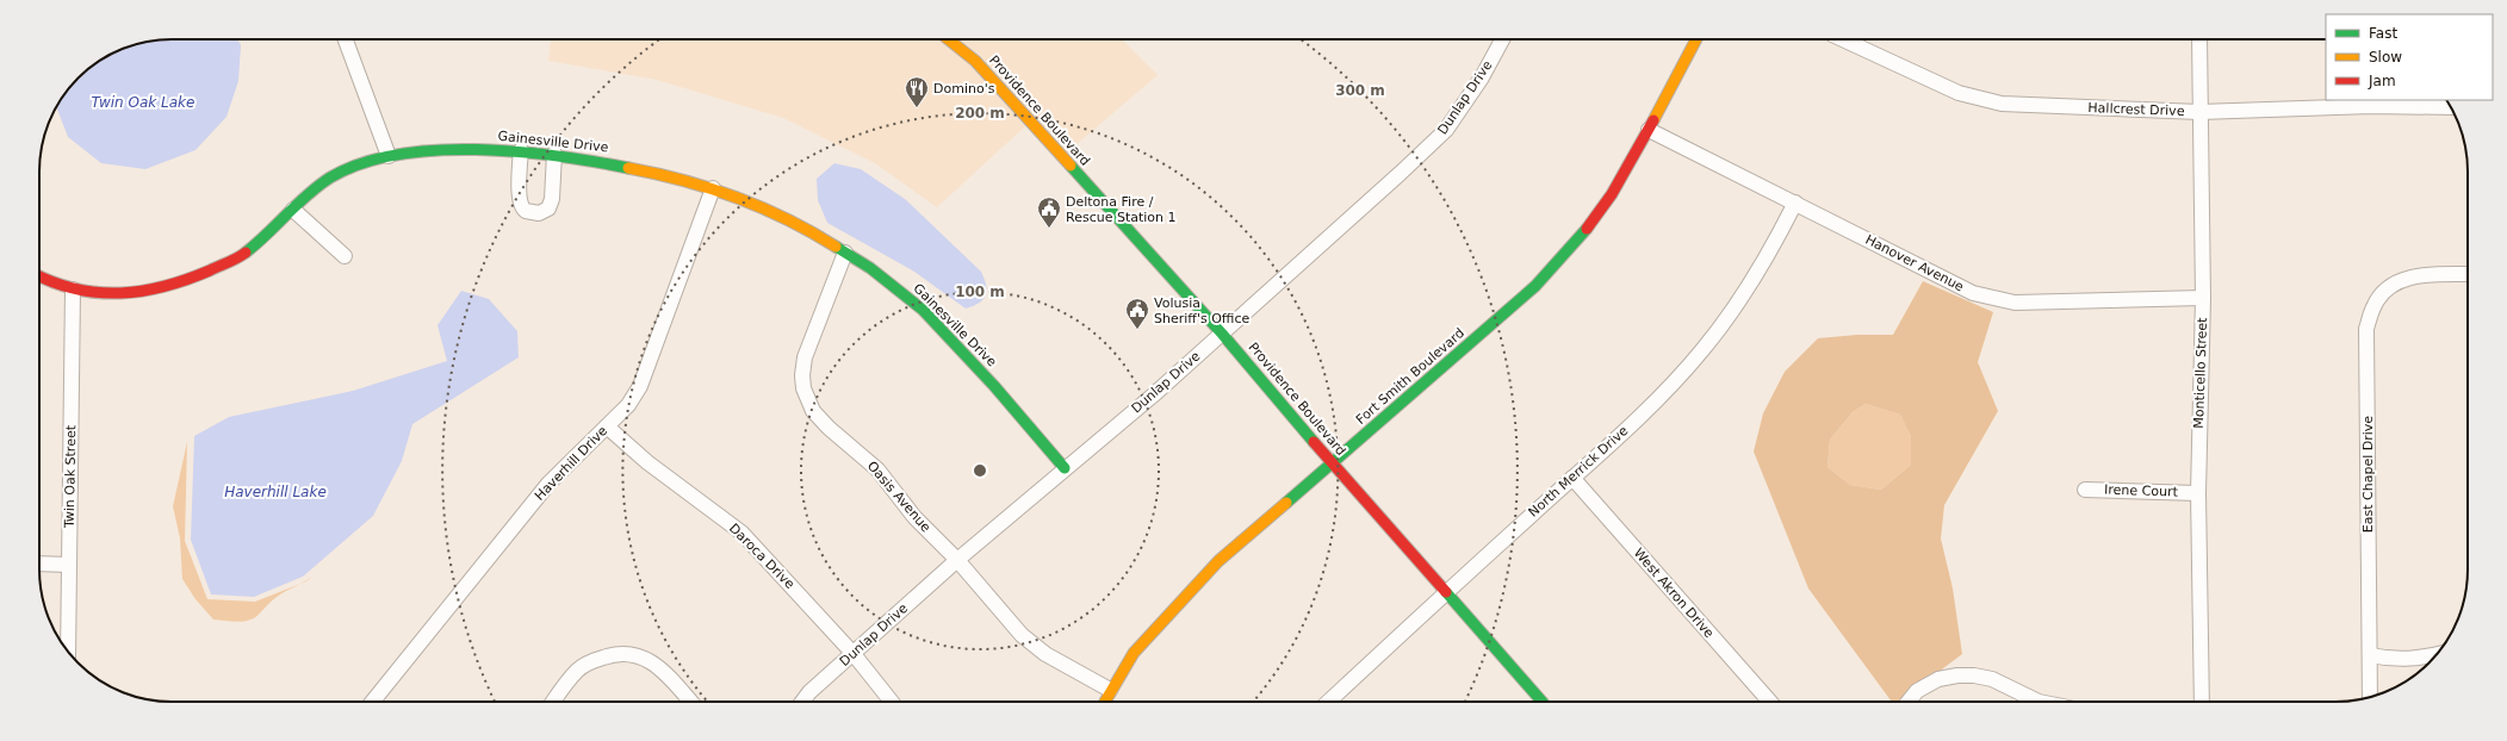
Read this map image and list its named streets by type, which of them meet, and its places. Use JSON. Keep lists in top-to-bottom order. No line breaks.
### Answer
{"streets":{"street":["Dunlap Drive","Hallcrest Drive","Providence Boulevard","Gainesville Drive","Hanover Avenue","Monticello Street","Fort Smith Boulevard","Haverhill Drive","North Merrick Drive","East Chapel Drive","Twin Oak Street","Irene Court","Oasis Avenue","Daroca Drive","West Akron Drive"]},"crossings":[["Dunlap Drive","Providence Boulevard"],["Dunlap Drive","Gainesville Drive"],["Dunlap Drive","Oasis Avenue"],["Dunlap Drive","Daroca Drive"],["Hallcrest Drive","Monticello Street"],["Providence Boulevard","Fort Smith Boulevard"],["Providence Boulevard","North Merrick Drive"],["Gainesville Drive","Haverhill Drive"],["Gainesville Drive","Twin Oak Street"],["Gainesville Drive","Oasis Avenue"],["Hanover Avenue","Monticello Street"],["Hanover Avenue","Fort Smith Boulevard"],["Hanover Avenue","North Merrick Drive"],["Monticello Street","Irene Court"],["Fort Smith Boulevard","Oasis Avenue"],["Haverhill Drive","Daroca Drive"],["North Merrick Drive","West Akron Drive"]],"water":["Twin Oak Lake","Haverhill Lake"],"places":{"restaurant":["Domino's"],"public building":["Deltona Fire / Rescue Station 1","Volusia Sheriff's Office"]},"legend":["Fast","Slow","Jam"],"rings":["300 m","200 m","100 m"]}
